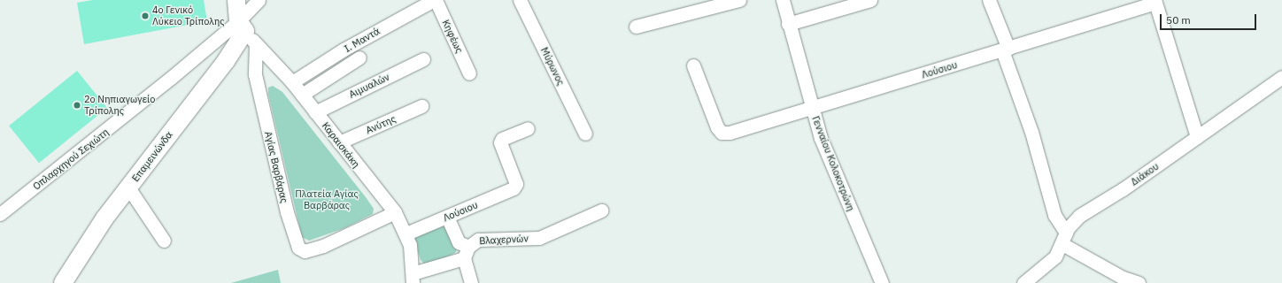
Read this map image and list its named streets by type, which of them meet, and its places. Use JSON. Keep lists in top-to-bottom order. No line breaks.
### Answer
{"streets":{"main road":["Επαμεινώνδα"],"street":["Κηφέως","Ι. Μαντά","Μύρωνος","Λούσιου","Αιμυαλών","Ανύτης","Καραισκάκη","Οπλαρχηγού Σεχιώτη","Γενναίου Κολοκοτρώνη","Αγίας Βαρβάρας","Διάκου","Βλαχερνών"]},"crossings":[["Κηφέως","Ι. Μαντά"],["Ι. Μαντά","Καραισκάκη"],["Λούσιου","Καραισκάκη"],["Λούσιου","Γενναίου Κολοκοτρώνη"],["Λούσιου","Διάκου"],["Αιμυαλών","Καραισκάκη"],["Ανύτης","Καραισκάκη"],["Καραισκάκη","Επαμεινώνδα"],["Καραισκάκη","Οπλαρχηγού Σεχιώτη"],["Καραισκάκη","Αγίας Βαρβάρας"],["Καραισκάκη","Βλαχερνών"],["Επαμεινώνδα","Οπλαρχηγού Σεχιώτη"],["Επαμεινώνδα","Αγίας Βαρβάρας"],["Οπλαρχηγού Σεχιώτη","Αγίας Βαρβάρας"]],"parks":["Πλατεία Αγίας Βαρβάρας"],"places":["4ο Γενικό Λύκειο Τρίπολης","2ο Νηπιαγωγείο Τρίπολης"],"scale_bar":"50 m"}
